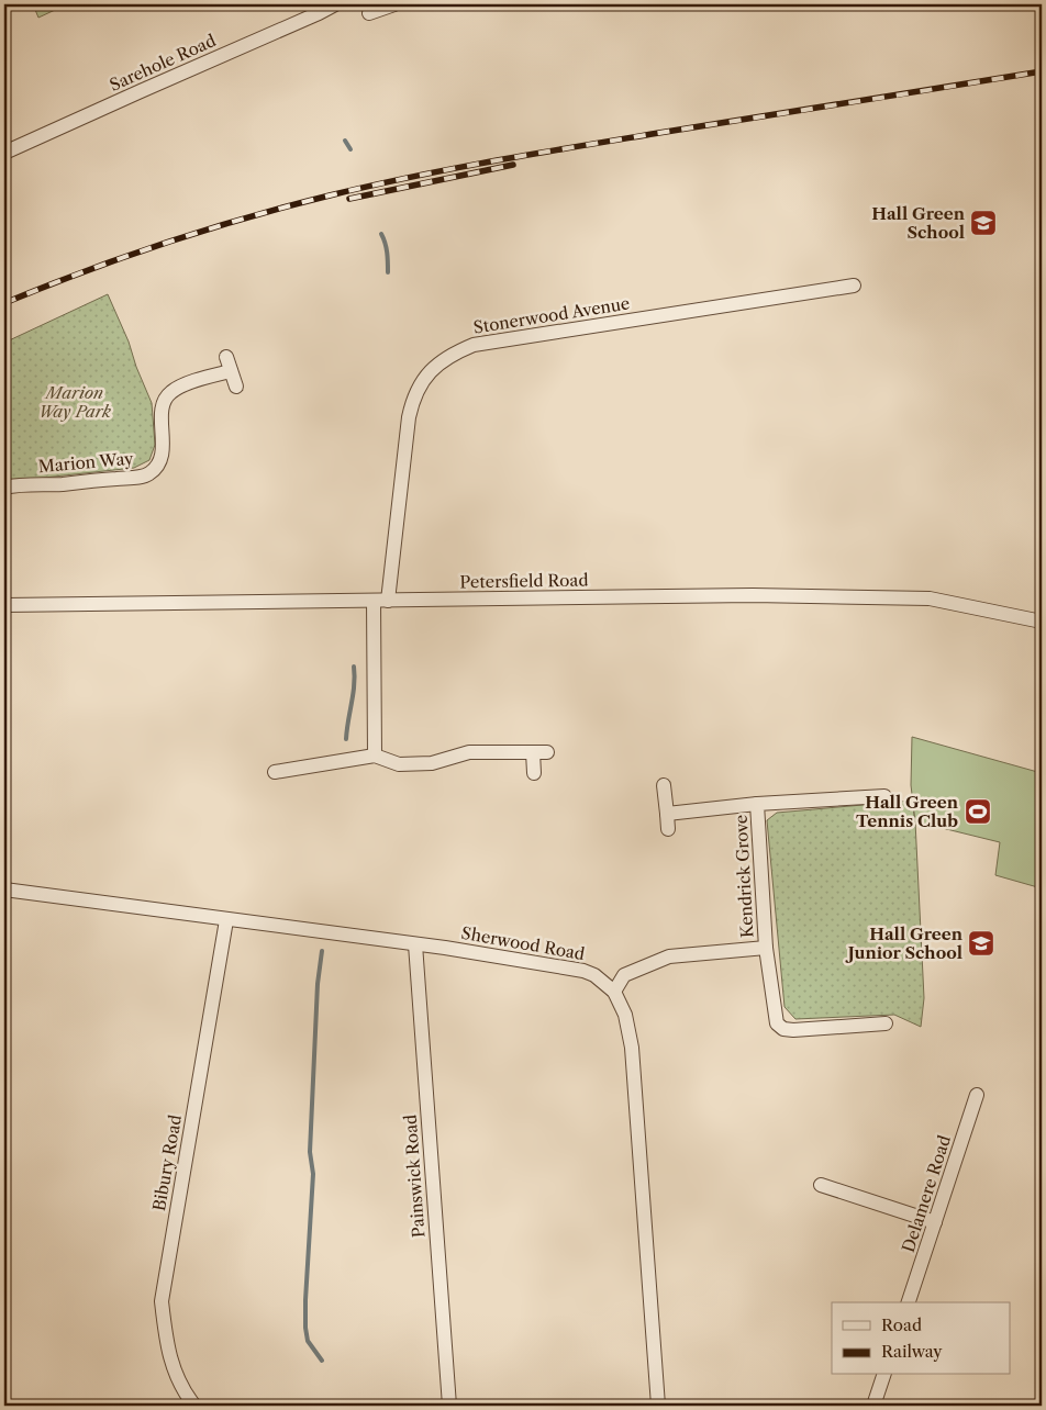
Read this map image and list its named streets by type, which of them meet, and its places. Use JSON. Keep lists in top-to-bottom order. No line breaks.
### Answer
{"streets":{"street":["Sarehole Road","Stonerwood Avenue","Marion Way","Petersfield Road","Kendrick Grove","Sherwood Road","Bibury Road","Painswick Road","Delamere Road"]},"crossings":[["Stonerwood Avenue","Petersfield Road"],["Kendrick Grove","Sherwood Road"],["Sherwood Road","Bibury Road"],["Sherwood Road","Painswick Road"]],"parks":["Marion Way Park"],"places":{"school or university":["Hall Green School","Hall Green Junior School"],"sports":["Hall Green Tennis Club"]},"legend":["Road","Railway"]}
